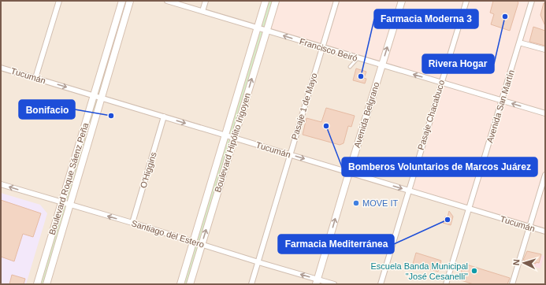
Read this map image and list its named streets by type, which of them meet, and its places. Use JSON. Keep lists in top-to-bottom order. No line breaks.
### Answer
{"streets":{"street":["Francisco Beiró","Tucumán","Pasaje 1 de Mayo","Avenida San Martín","Avenida Belgrano","Pasaje Chacabuco","Boulevard Hipólito Irigoyen","O'Higgins","Boulevard Roque Sáenz Peña","Santiago del Estero"]},"crossings":[["Francisco Beiró","Pasaje 1 de Mayo"],["Francisco Beiró","Avenida San Martín"],["Francisco Beiró","Avenida Belgrano"],["Francisco Beiró","Pasaje Chacabuco"],["Francisco Beiró","Boulevard Hipólito Irigoyen"],["Tucumán","Pasaje 1 de Mayo"],["Tucumán","Avenida San Martín"],["Tucumán","Avenida Belgrano"],["Tucumán","Pasaje Chacabuco"],["Tucumán","Boulevard Hipólito Irigoyen"],["Tucumán","O'Higgins"],["Tucumán","Boulevard Roque Sáenz Peña"],["Pasaje 1 de Mayo","Santiago del Estero"],["Avenida Belgrano","Santiago del Estero"],["Boulevard Hipólito Irigoyen","Santiago del Estero"],["O'Higgins","Santiago del Estero"],["Boulevard Roque Sáenz Peña","Santiago del Estero"]],"one_way":["Francisco Beiró","Tucumán","Avenida Belgrano","Santiago del Estero"],"places":["Rivera Hogar","Farmacia Moderna 3","Bonifacio","Bomberos Voluntarios de Marcos Juárez","MOVE IT","Farmacia Mediterránea","Escuela Banda Municipal \"José Cesanelli\""],"north":"left"}
